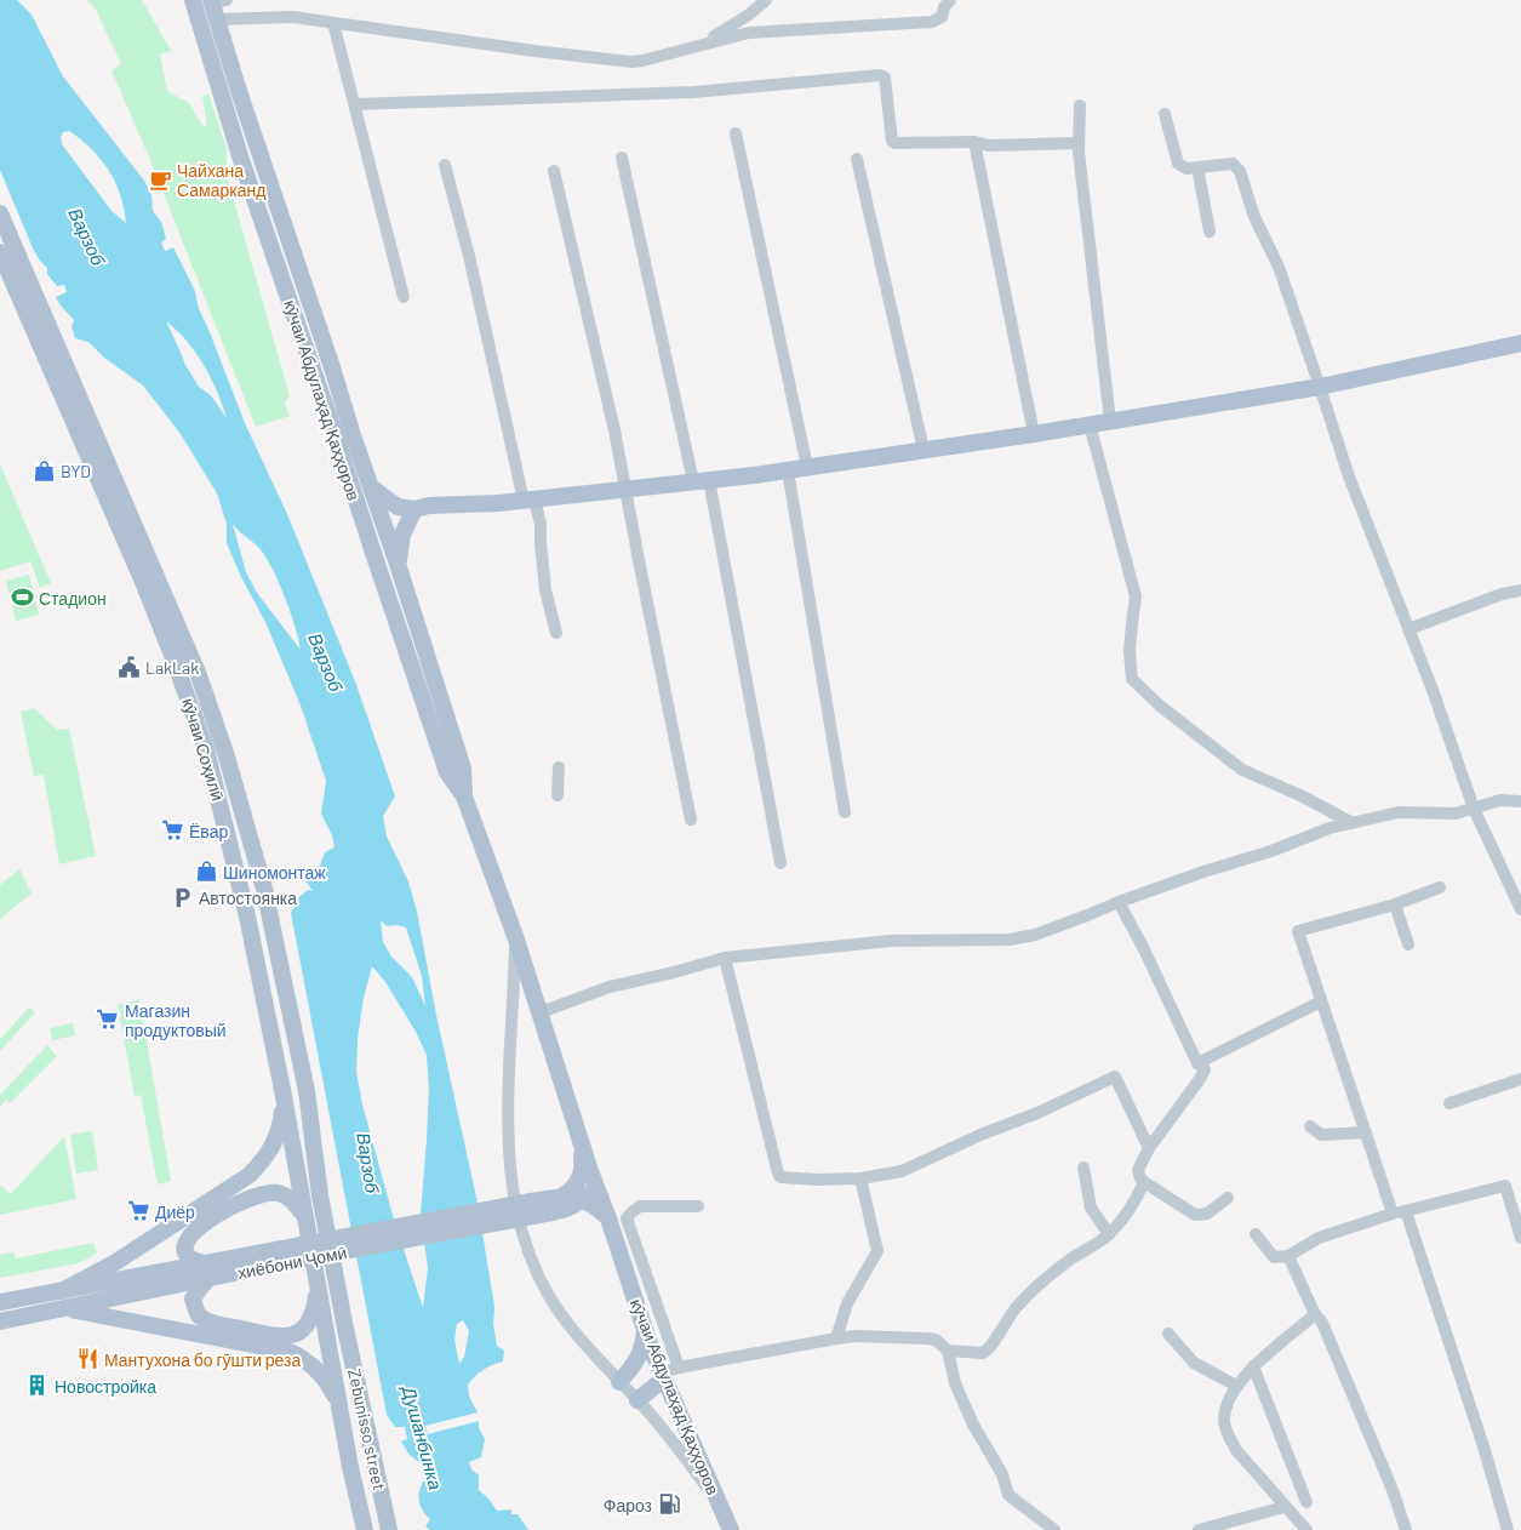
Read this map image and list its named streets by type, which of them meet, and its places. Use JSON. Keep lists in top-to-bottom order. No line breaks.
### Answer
{"streets":{"main road":["кӯчаи Абдулаҳад Қаҳҳоров","кӯчаи Соҳилӣ","хиёбони Ҷомӣ","Zebunisso street"]},"crossings":[["кӯчаи Абдулаҳад Қаҳҳоров","хиёбони Ҷомӣ"]],"water":["Варзоб","Душанбинка"],"places":{"cafe":["Чайхана Самарканд"],"shop":["BYD","Шиномонтаж"],"sports":["Стадион"],"public building":["LakLak"],"supermarket":["Ёвар","Магазин продуктовый","Диёр"],"parking":["Автостоянка"],"restaurant":["Мантухона бо гӯшти реза"],"building":["Новостройка"],"fuel station":["Фароз"]}}
